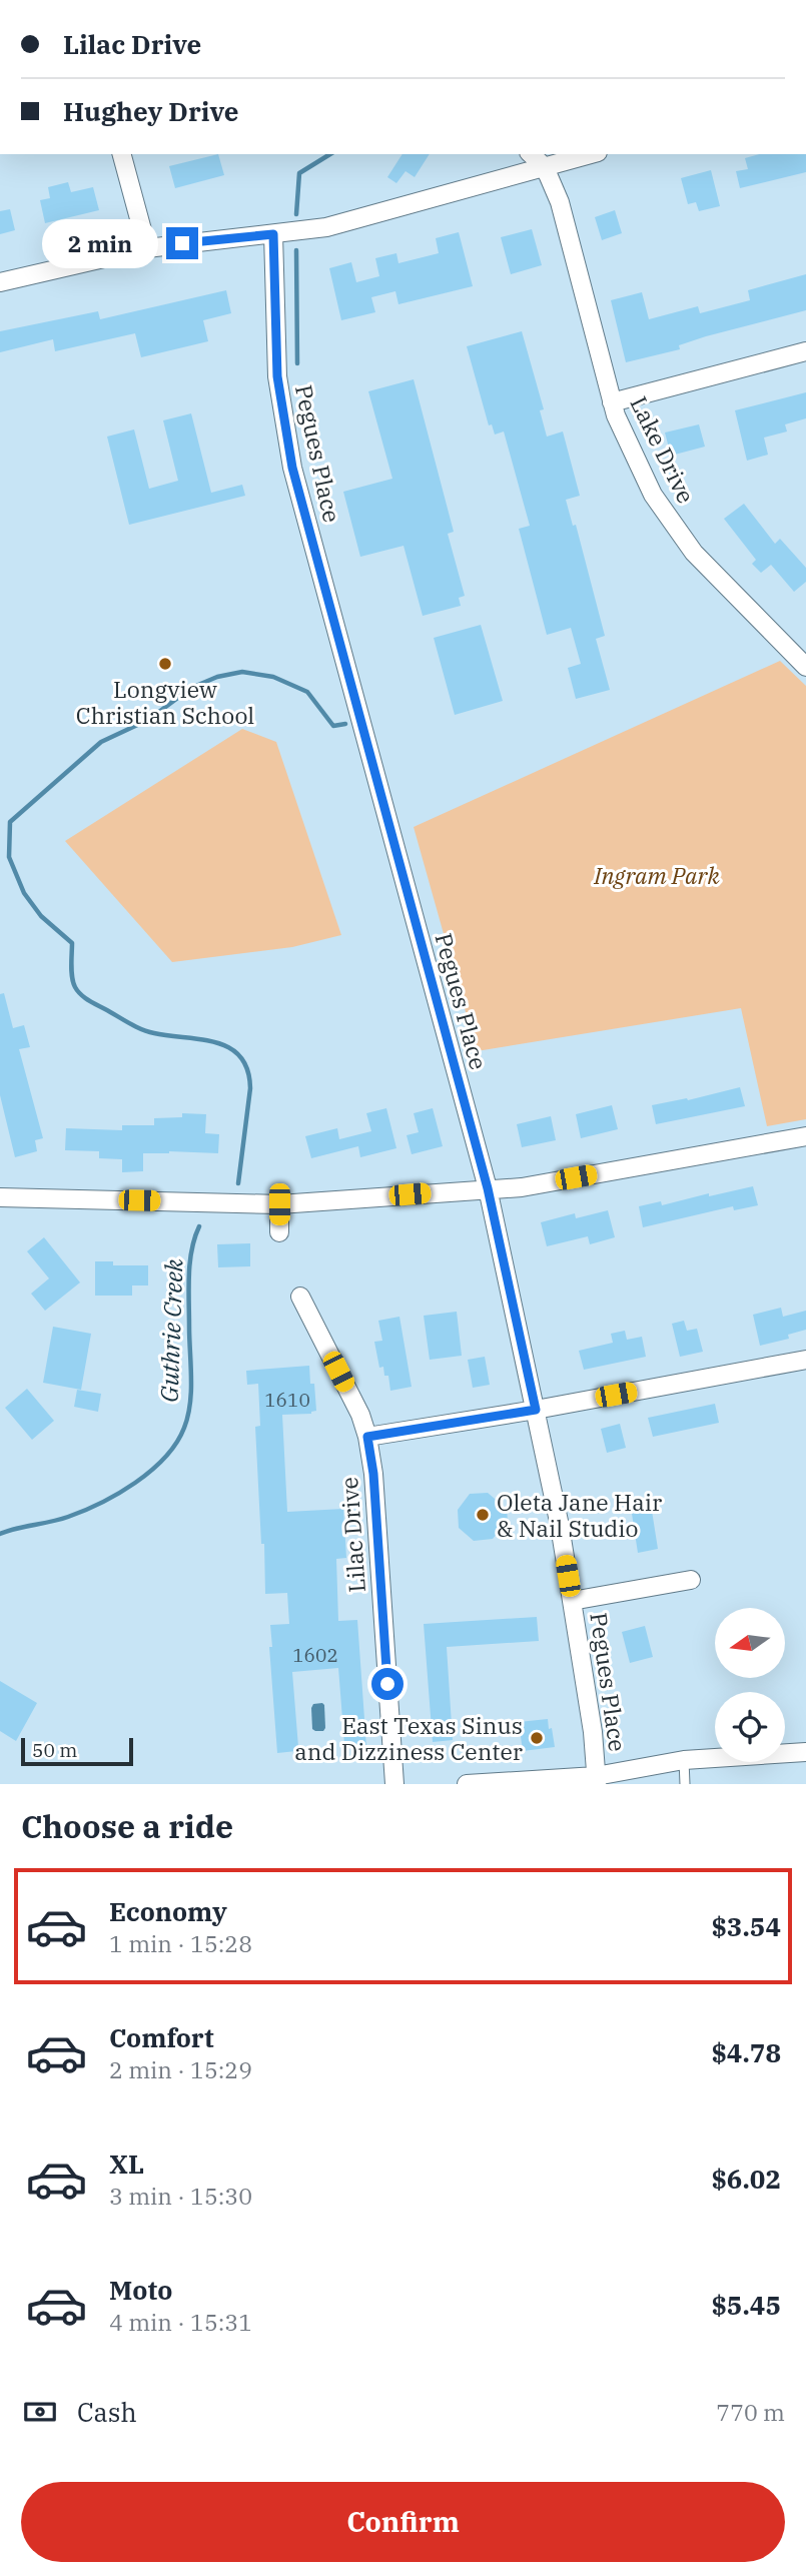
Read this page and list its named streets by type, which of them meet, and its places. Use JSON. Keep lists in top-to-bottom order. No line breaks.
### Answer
{"streets":{"street":["Lake Drive","Pegues Place","Lilac Drive"]},"water":["Guthrie Creek"],"parks":["Ingram Park"],"places":["Longview Christian School","Oleta Jane Hair & Nail Studio","East Texas Sinus and Dizziness Center"],"house_numbers":["1610","1602"],"scale_bar":"50 m","north":"left","page":{"banner":["Lilac Drive","Hughey Drive"],"bubble":"2 min","scale":"50 m","heading":"Choose a ride","list":[{"name":"Economy","note":"1 min · 15:28","value":"$3.54"},{"name":"Comfort","note":"2 min · 15:29","value":"$4.78"},{"name":"XL","note":"3 min · 15:30","value":"$6.02"},{"name":"Moto","note":"4 min · 15:31","value":"$5.45"}],"pay":["Cash","770 m"],"buttons":"Confirm"}}
